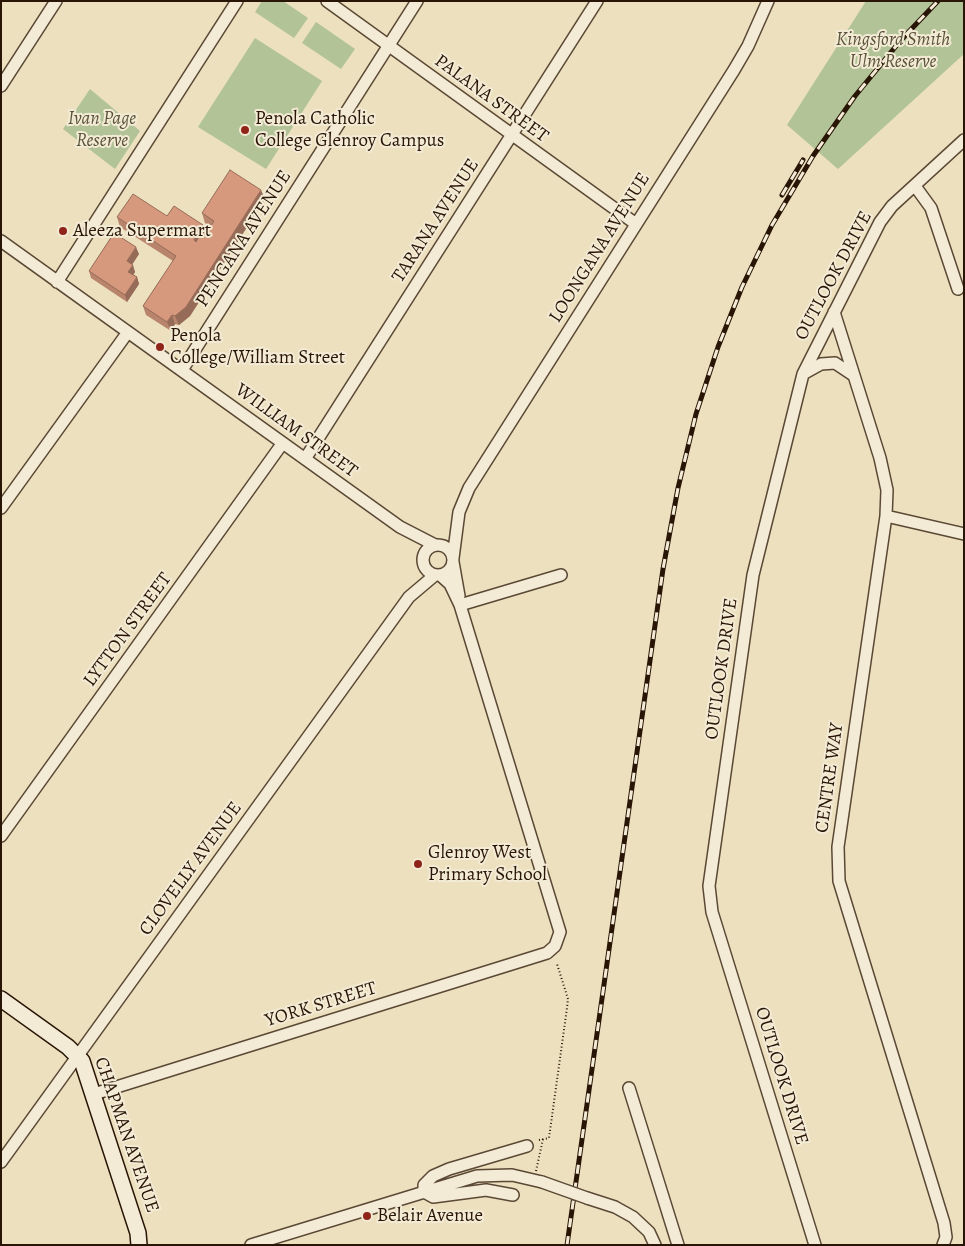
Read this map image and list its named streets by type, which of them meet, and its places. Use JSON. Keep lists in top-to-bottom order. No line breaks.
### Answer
{"streets":{"street":["PALANA STREET","TARANA AVENUE","PENGANA AVENUE","LOONGANA AVENUE","OUTLOOK DRIVE","WILLIAM STREET","LYTTON STREET","CENTRE WAY","CLOVELLY AVENUE","YORK STREET","CHAPMAN AVENUE"]},"crossings":[["PALANA STREET","TARANA AVENUE"],["PALANA STREET","PENGANA AVENUE"],["PALANA STREET","LOONGANA AVENUE"],["TARANA AVENUE","WILLIAM STREET"],["PENGANA AVENUE","WILLIAM STREET"],["LOONGANA AVENUE","WILLIAM STREET"],["LOONGANA AVENUE","CLOVELLY AVENUE"],["OUTLOOK DRIVE","CENTRE WAY"],["WILLIAM STREET","LYTTON STREET"],["WILLIAM STREET","CLOVELLY AVENUE"],["CLOVELLY AVENUE","CHAPMAN AVENUE"],["YORK STREET","CHAPMAN AVENUE"]],"parks":["Kingsford Smith Ulm Reserve","Ivan Page Reserve"],"places":["Penola Catholic College Glenroy Campus","Aleeza Supermart","Penola College/William Street","Glenroy West Primary School","Belair Avenue"]}
